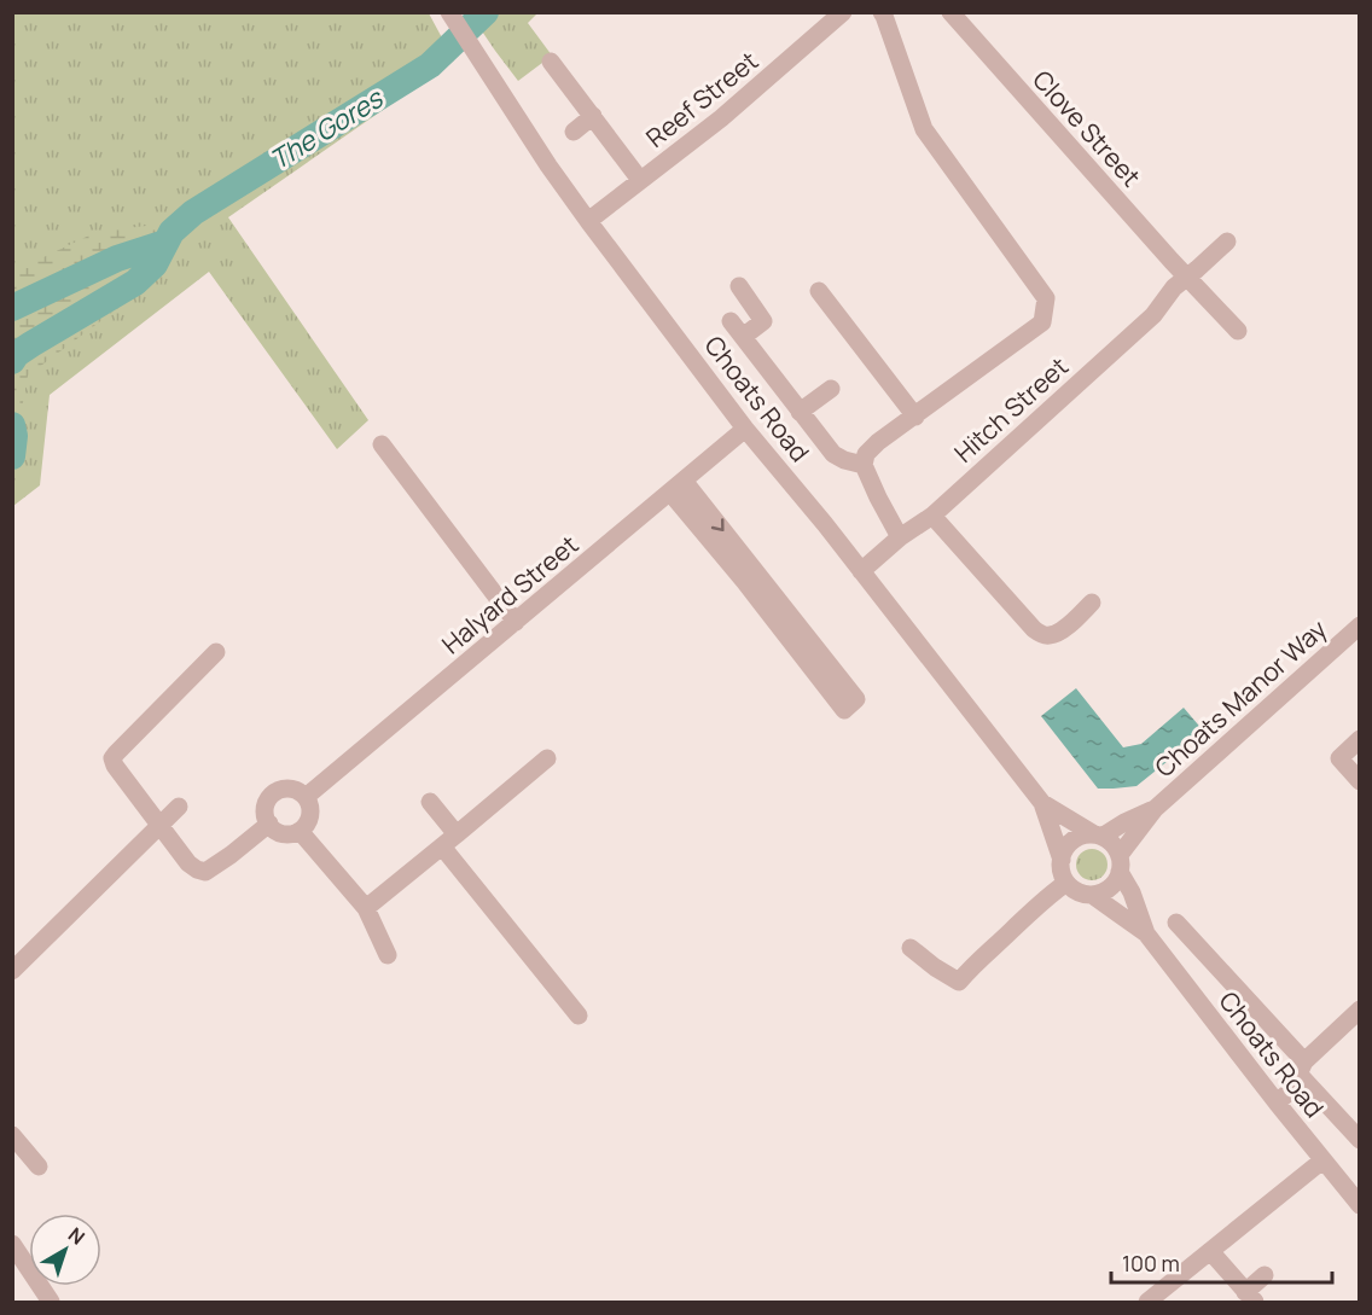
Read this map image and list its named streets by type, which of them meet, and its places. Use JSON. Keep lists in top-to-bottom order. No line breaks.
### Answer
{"streets":{"street":["Reef Street","Clove Street","Choats Road","Hitch Street","Halyard Street","Choats Manor Way"]},"crossings":[["Reef Street","Choats Road"],["Clove Street","Hitch Street"],["Choats Road","Hitch Street"],["Choats Road","Halyard Street"],["Choats Road","Choats Manor Way"]],"water":["The Gores"],"scale_bar":"100 m","north":"top right"}
